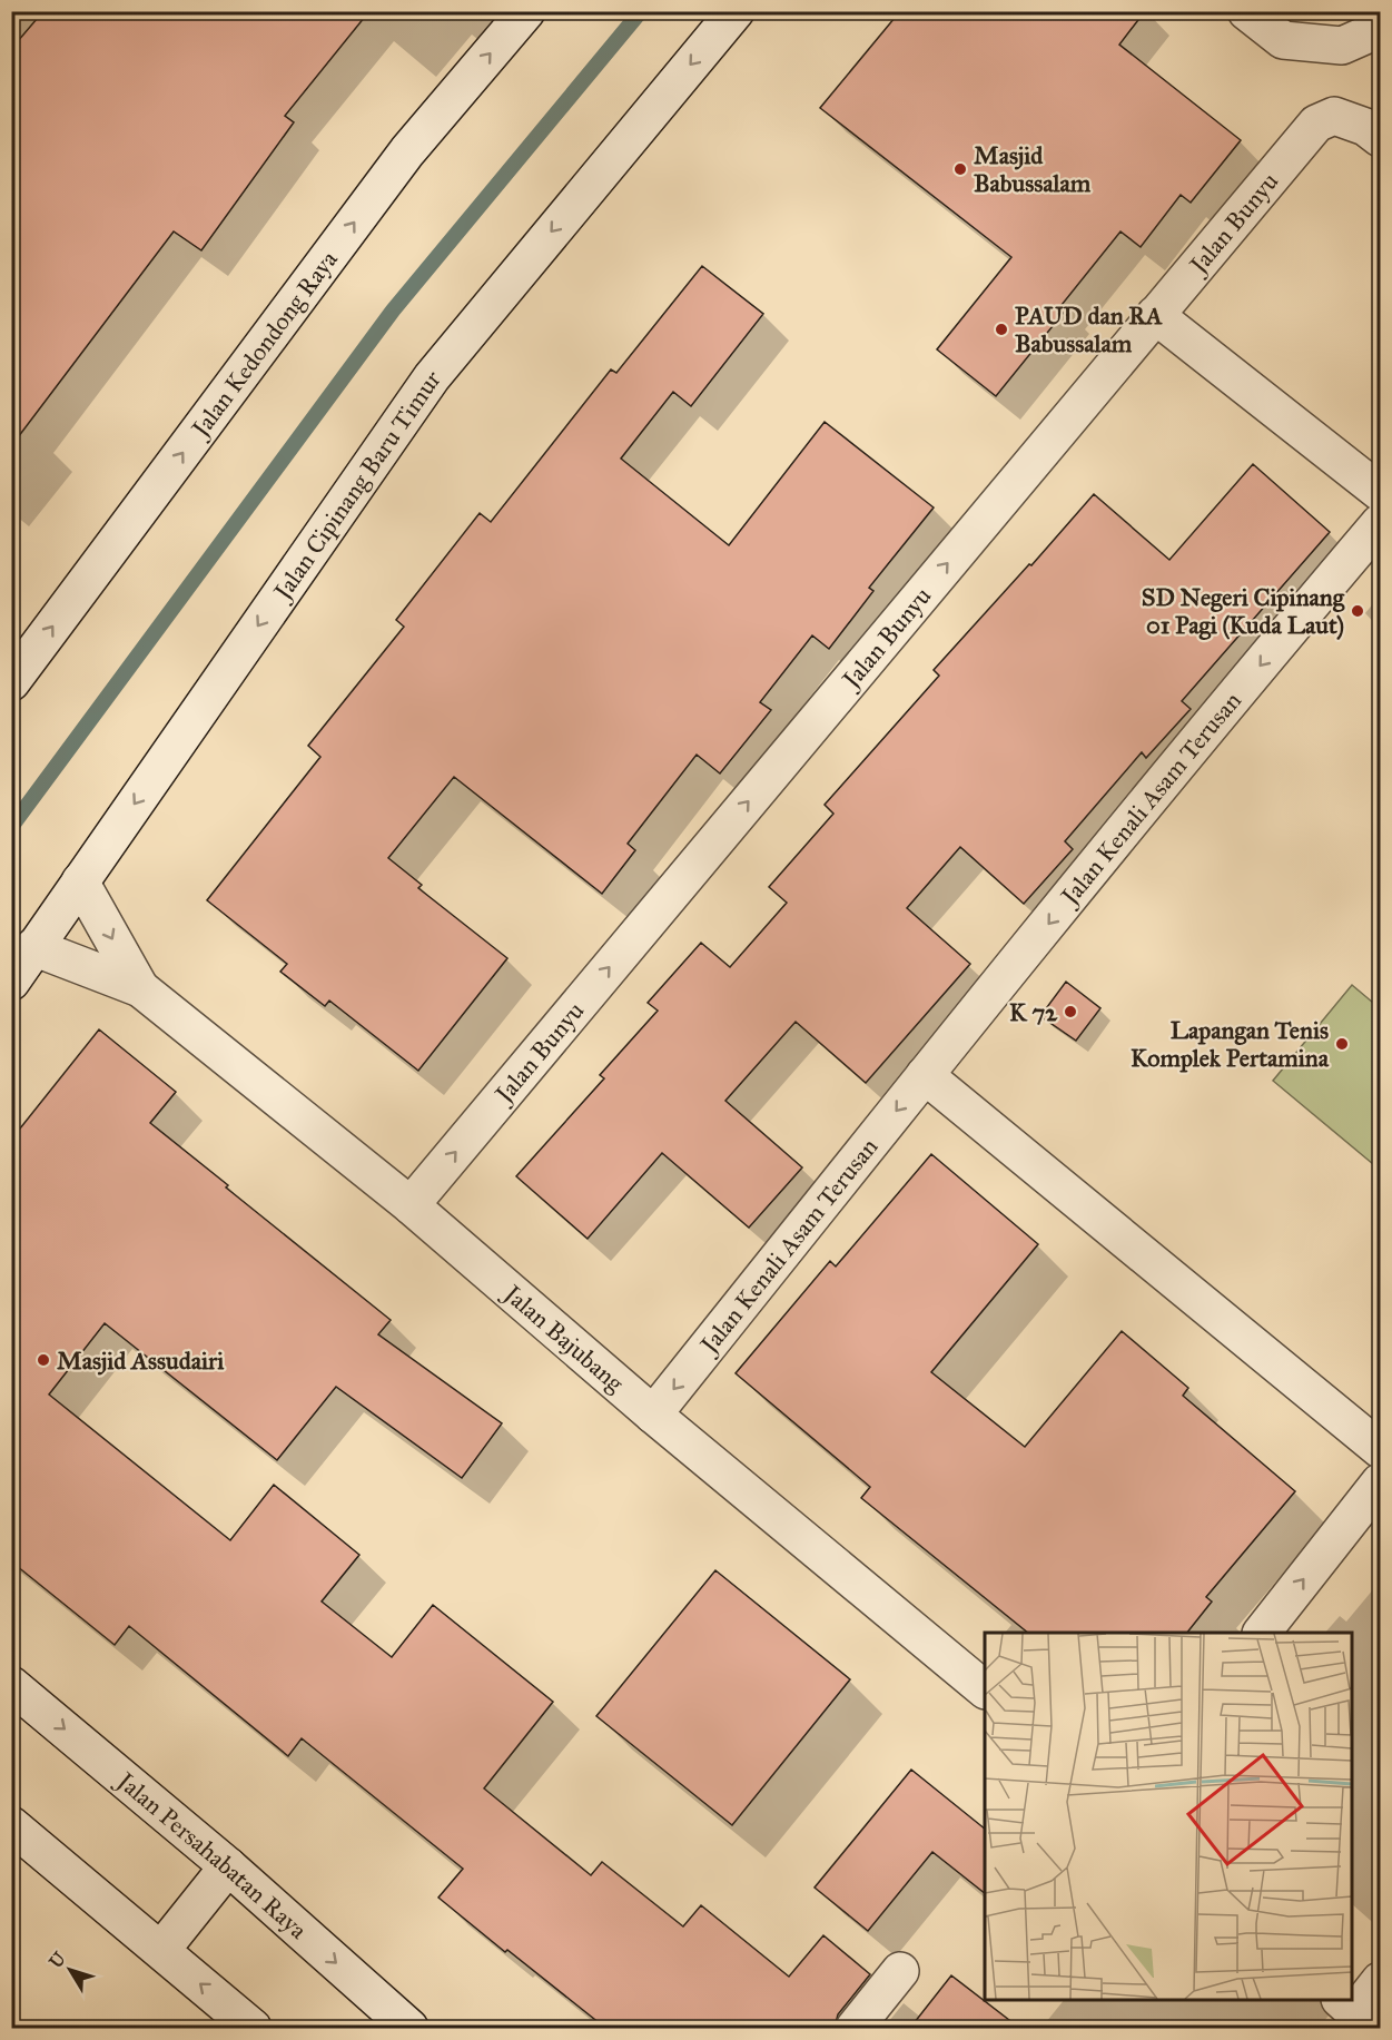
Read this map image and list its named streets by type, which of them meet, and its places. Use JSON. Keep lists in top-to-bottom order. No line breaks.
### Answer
{"streets":{"street":["Jalan Bunyu","Jalan Kedondong Raya","Jalan Cipinang Baru Timur","Jalan Kenali Asam Terusan","Jalan Bajubang","Jalan Persahabatan Raya"]},"crossings":[["Jalan Bunyu","Jalan Bajubang"],["Jalan Cipinang Baru Timur","Jalan Bajubang"],["Jalan Kenali Asam Terusan","Jalan Bajubang"]],"one_way":["Jalan Bunyu","Jalan Kedondong Raya","Jalan Cipinang Baru Timur","Jalan Kenali Asam Terusan"],"places":["Masjid Babussalam","PAUD dan RA Babussalam","SD Negeri Cipinang 01 Pagi (Kuda Laut)","K 72","Lapangan Tenis Komplek Pertamina","Masjid Assudairi"],"north":"top left"}
